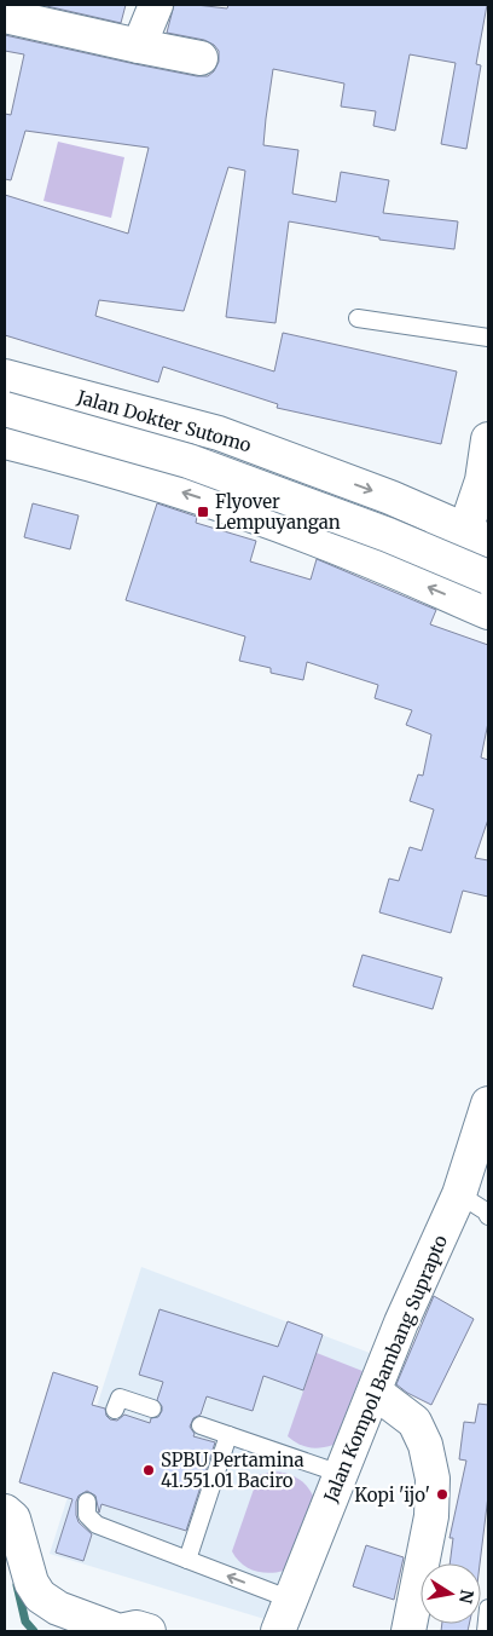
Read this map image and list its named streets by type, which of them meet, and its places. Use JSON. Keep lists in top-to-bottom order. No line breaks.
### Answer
{"streets":{"street":["Jalan Dokter Sutomo","Jalan Kompol Bambang Suprapto"]},"places":{"transit":["Flyover Lempuyangan"],"other":["SPBU Pertamina 41.551.01 Baciro","Kopi 'ijo'"]},"north":"right"}
